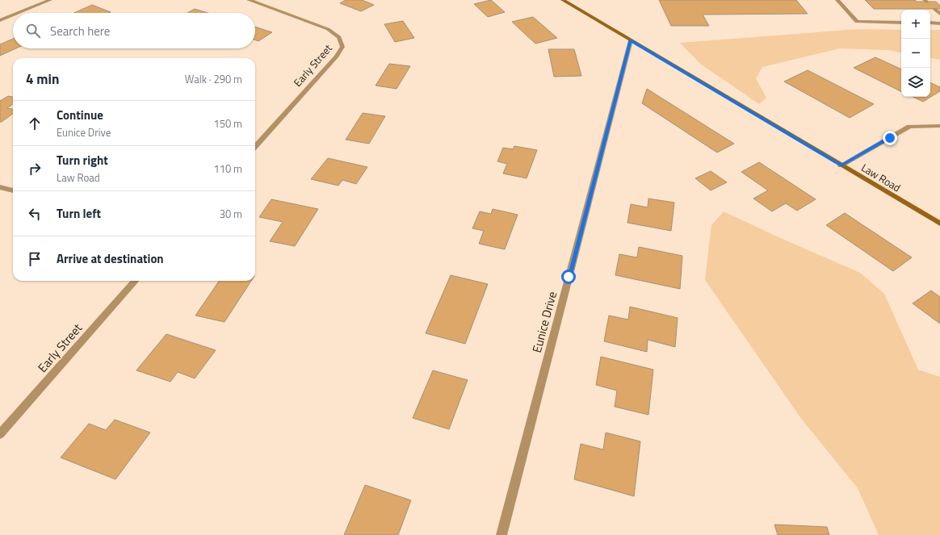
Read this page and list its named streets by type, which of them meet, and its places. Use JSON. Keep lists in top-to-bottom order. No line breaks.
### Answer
{"streets":{"street":["Early Street","Law Road","Eunice Drive"]},"crossings":[["Law Road","Eunice Drive"]],"page":{"map_buttons":["+","−"],"search":"Search here","heading":["4 min","Walk · 290 m"],"list":[["Continue","Eunice Drive","150 m"],["Turn right","Law Road","110 m"],["Turn left","30 m"],"Arrive at destination"]}}
